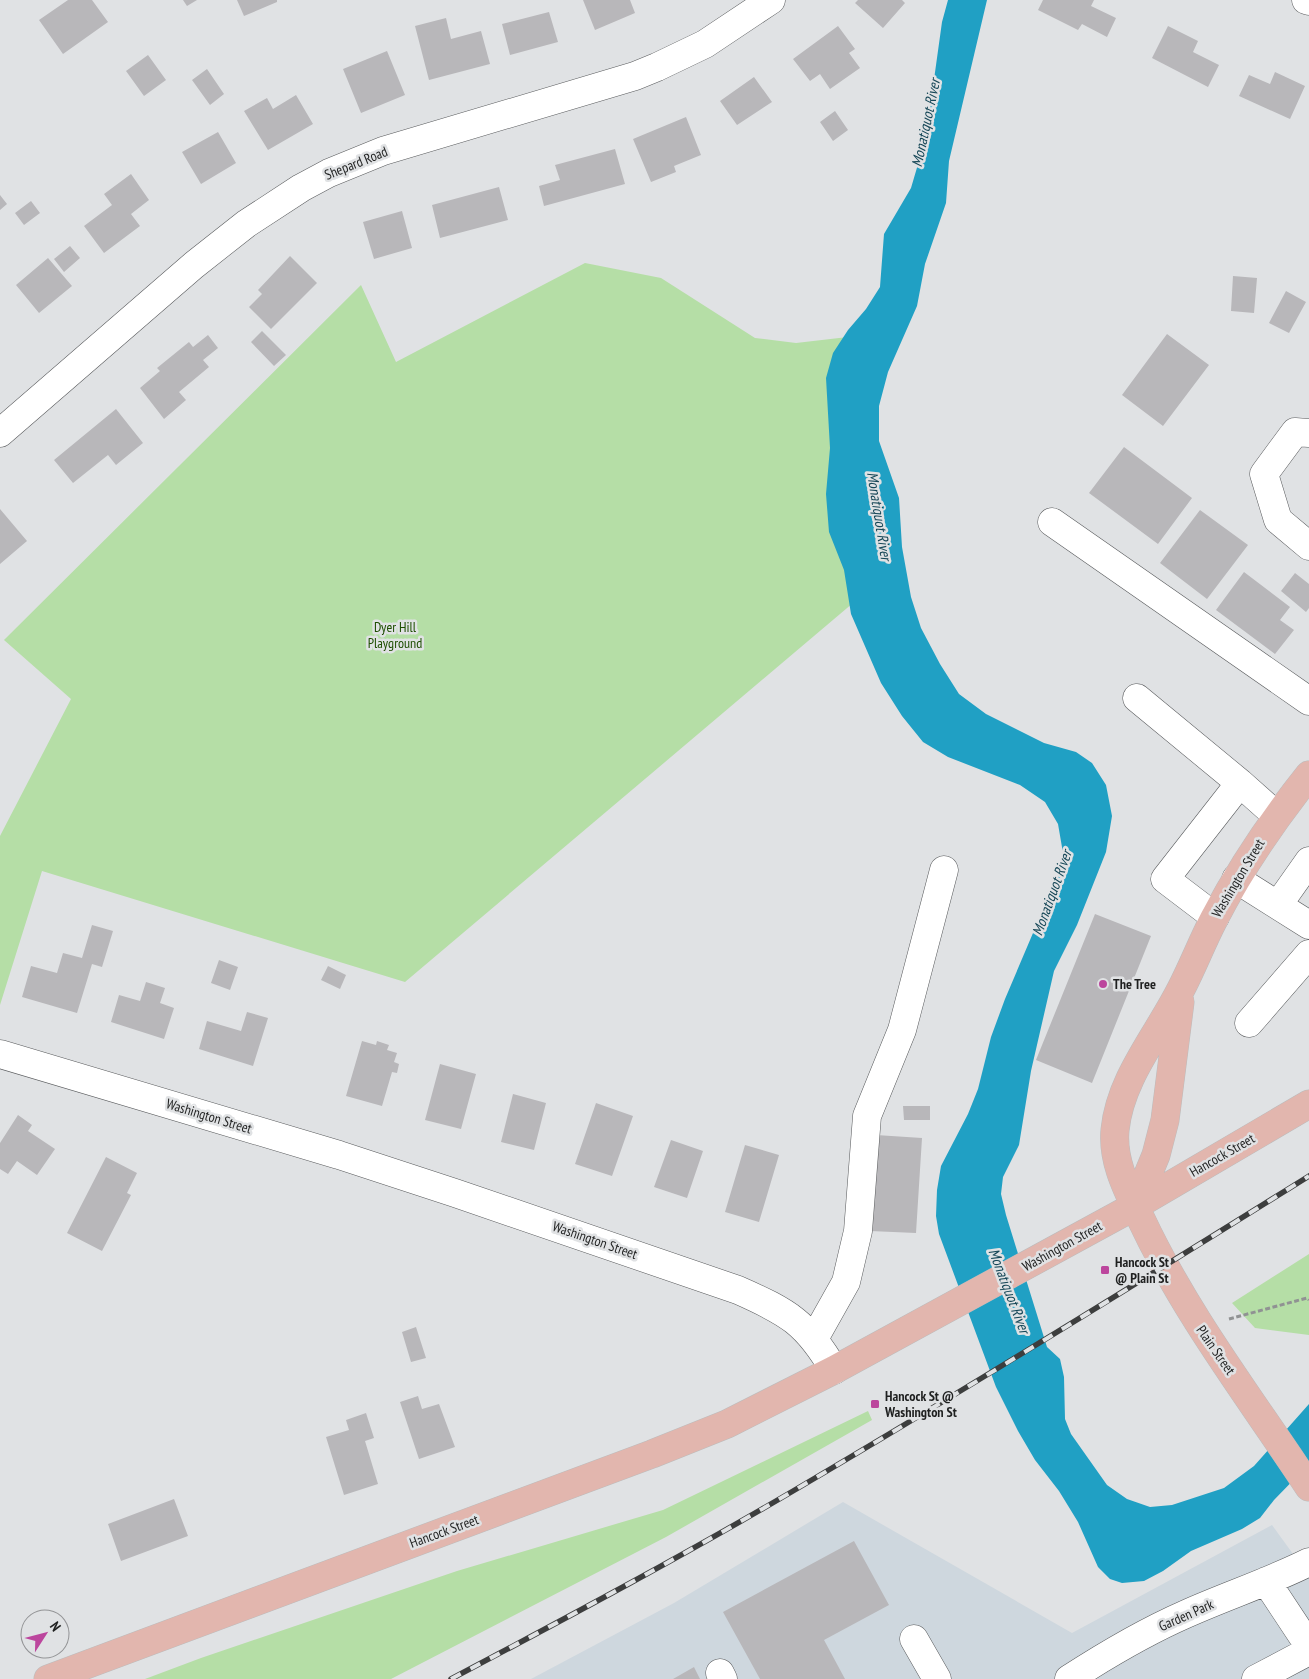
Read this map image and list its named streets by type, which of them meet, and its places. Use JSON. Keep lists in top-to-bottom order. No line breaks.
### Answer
{"streets":{"main road":["Washington Street","Hancock Street","Plain Street"],"street":["Shepard Road","Garden Park"]},"crossings":[["Washington Street","Hancock Street"],["Washington Street","Plain Street"],["Hancock Street","Plain Street"]],"water":["Monatiquot River"],"parks":["Dyer Hill Playground"],"places":{"other":["The Tree"],"transit":["Hancock St @ Plain St","Hancock St @ Washington St"]},"north":"top right"}
